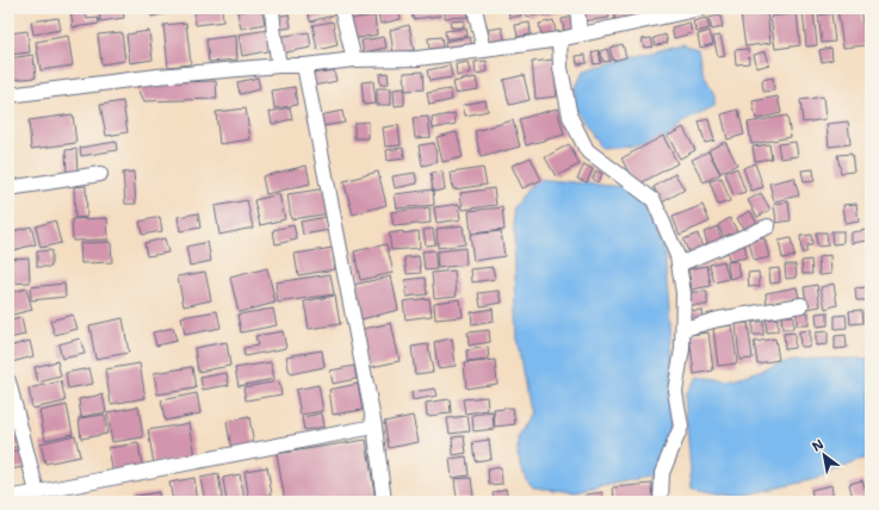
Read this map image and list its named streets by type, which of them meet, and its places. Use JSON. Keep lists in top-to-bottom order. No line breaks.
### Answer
{"north":"top left"}
